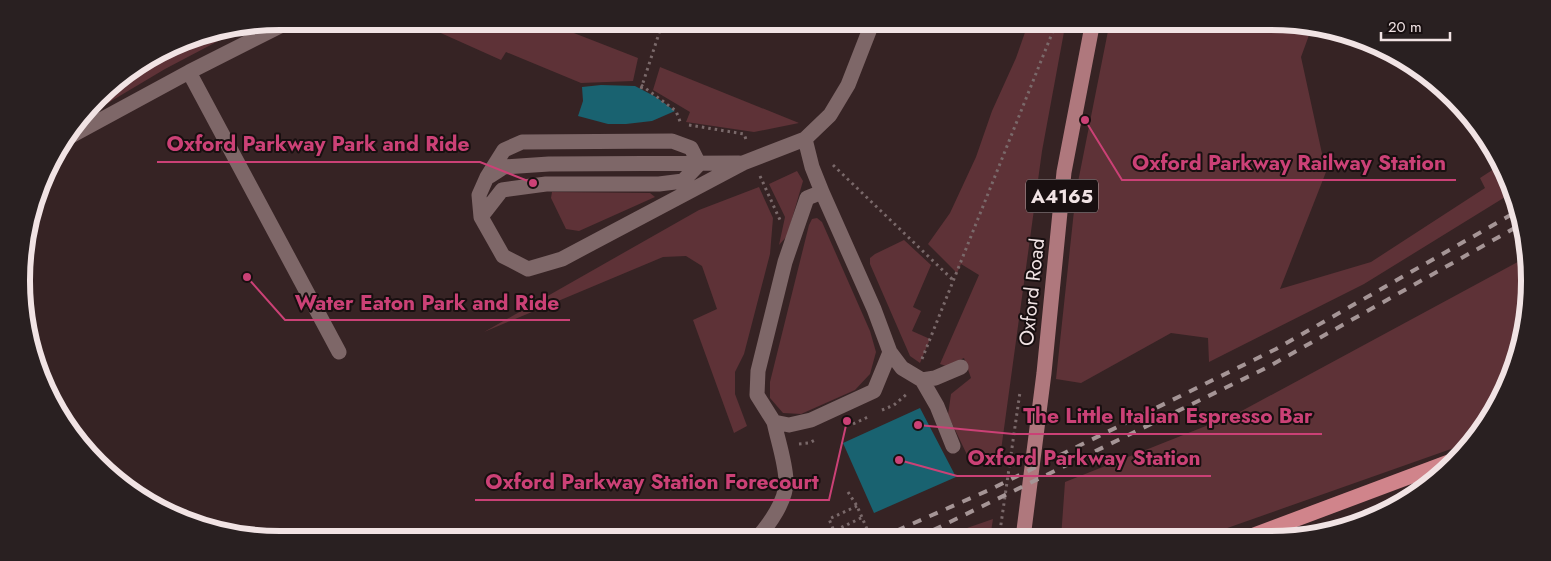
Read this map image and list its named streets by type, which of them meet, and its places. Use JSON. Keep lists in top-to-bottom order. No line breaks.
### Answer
{"streets":{"main road":["A4165","Oxford Road"]},"places":["Oxford Parkway Railway Station","Oxford Parkway Park and Ride","Water Eaton Park and Ride","Oxford Parkway Station Forecourt","The Little Italian Espresso Bar","Oxford Parkway Station"],"scale_bar":"20 m"}
